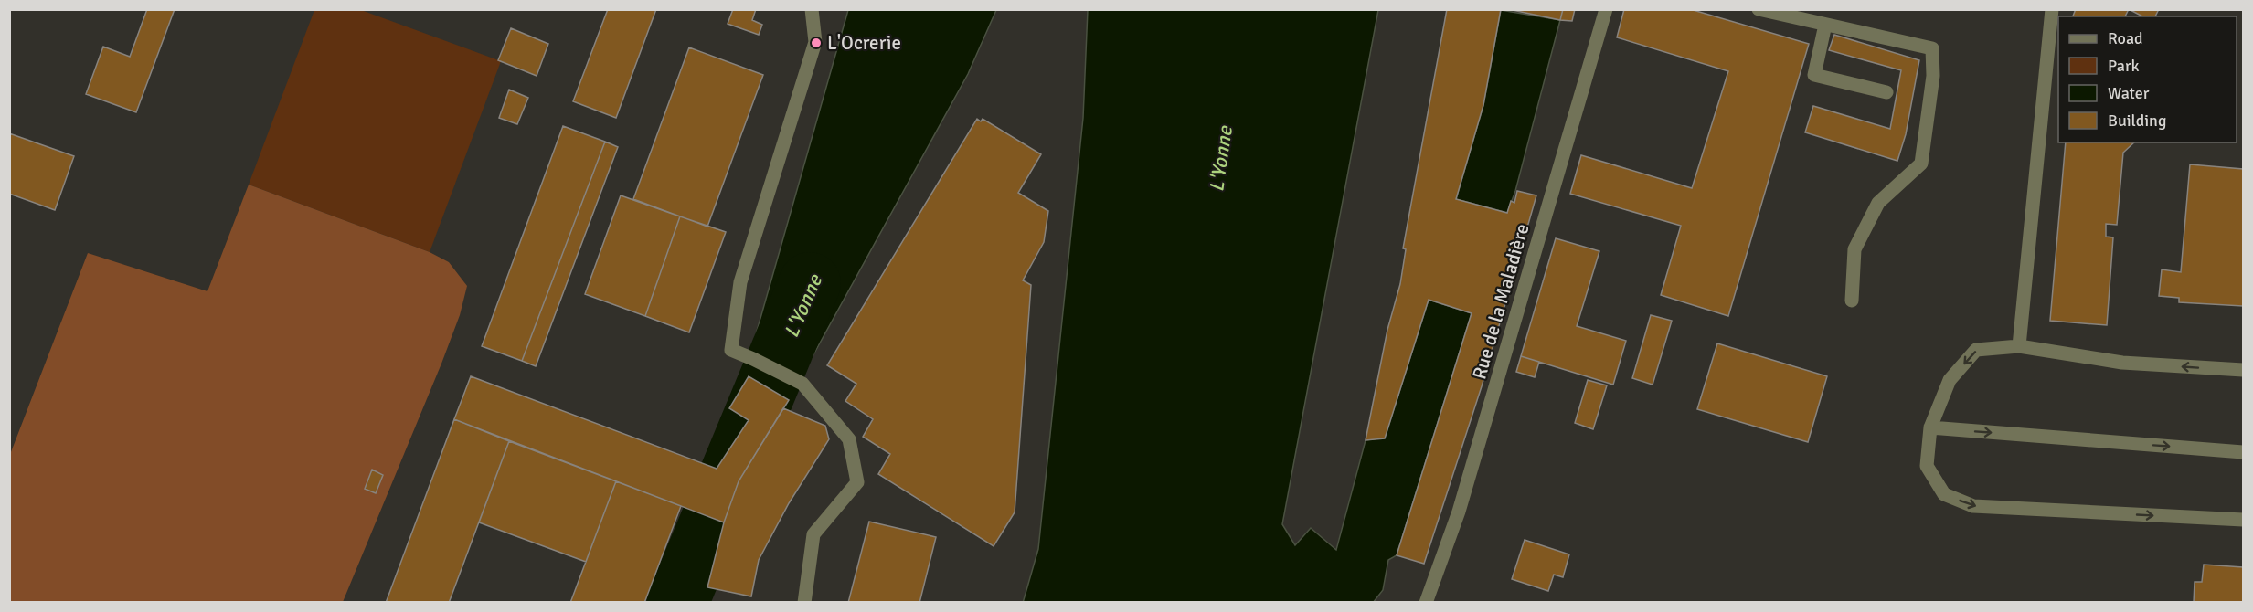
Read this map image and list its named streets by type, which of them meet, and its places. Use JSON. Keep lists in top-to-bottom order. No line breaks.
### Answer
{"streets":{"street":["Rue de la Maladière"]},"water":["L'Yonne"],"places":["L'Ocrerie"],"legend":["Road","Park","Water","Building"]}
